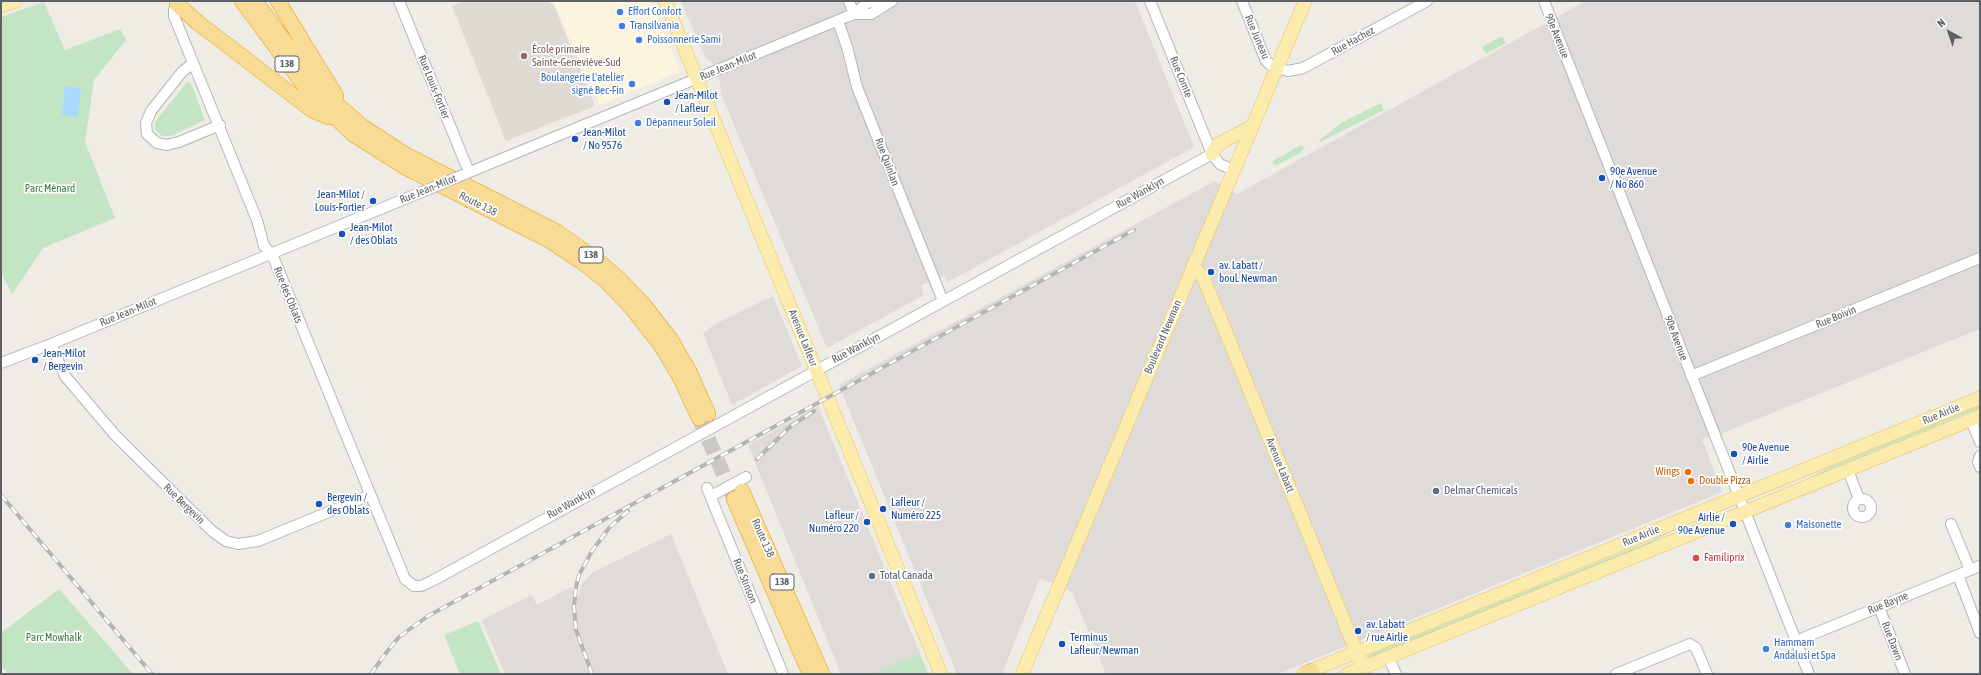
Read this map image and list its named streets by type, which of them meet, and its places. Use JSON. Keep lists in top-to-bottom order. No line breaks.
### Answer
{"streets":{"highway":["138","Route 138"],"main road":["Boulevard Newman","Avenue Lafleur","Rue Airlie","Avenue Labatt"],"street":["90e Avenue","Rue Juneau","Rue Hachez","Rue Jean-Milot","Rue Comte","Rue Louis-Fortier","Rue Quinlan","Rue Wanklyn","Rue des Oblats","Rue Boivin","Rue Bergevin","Rue Stinson","Rue Bayne","Rue Dawn"]},"crossings":[["90e Avenue","Rue Boivin"],["90e Avenue","Rue Airlie"],["90e Avenue","Rue Bayne"],["Rue Juneau","Rue Hachez"],["Rue Juneau","Boulevard Newman"],["Rue Hachez","Boulevard Newman"],["Rue Jean-Milot","Rue Louis-Fortier"],["Rue Jean-Milot","Rue Quinlan"],["Rue Jean-Milot","Rue des Oblats"],["Rue Jean-Milot","Avenue Lafleur"],["Rue Jean-Milot","Rue Bergevin"],["Rue Comte","Rue Wanklyn"],["Rue Quinlan","Rue Wanklyn"],["Rue Wanklyn","Rue des Oblats"],["Rue Wanklyn","Avenue Lafleur"],["Route 138","Rue Stinson"],["Rue des Oblats","Rue Bergevin"],["Boulevard Newman","Avenue Labatt"],["Rue Airlie","Avenue Labatt"],["Rue Bayne","Rue Dawn"]],"parks":["Parc Ménard","Parc Mowhalk"],"places":["Effort Confort","Transilvania","Poissonnerie Sami","École primaire Sainte-Geneviève-Sud","Boulangerie L'atelier signé Bec-Fin","Jean-Milot / Lafleur","Dépanneur Soleil","Jean-Milot / No 9576","90e Avenue / No 860","Jean-Milot / Louis-Fortier","Jean-Milot / des Oblats","av. Labatt / boul. Newman","Jean-Milot / Bergevin","90e Avenue / Airlie","Wings","Double Pizza","Delmar Chemicals","Bergevin / des Oblats","Lafleur / Numéro 225","Lafleur / Numéro 220","Airlie / 90e Avenue","Maisonette","Familiprix","Total Canada","av. Labatt / rue Airlie","Terminus Lafleur/Newman","Hammam Andalusi et Spa"],"north":"top left"}
